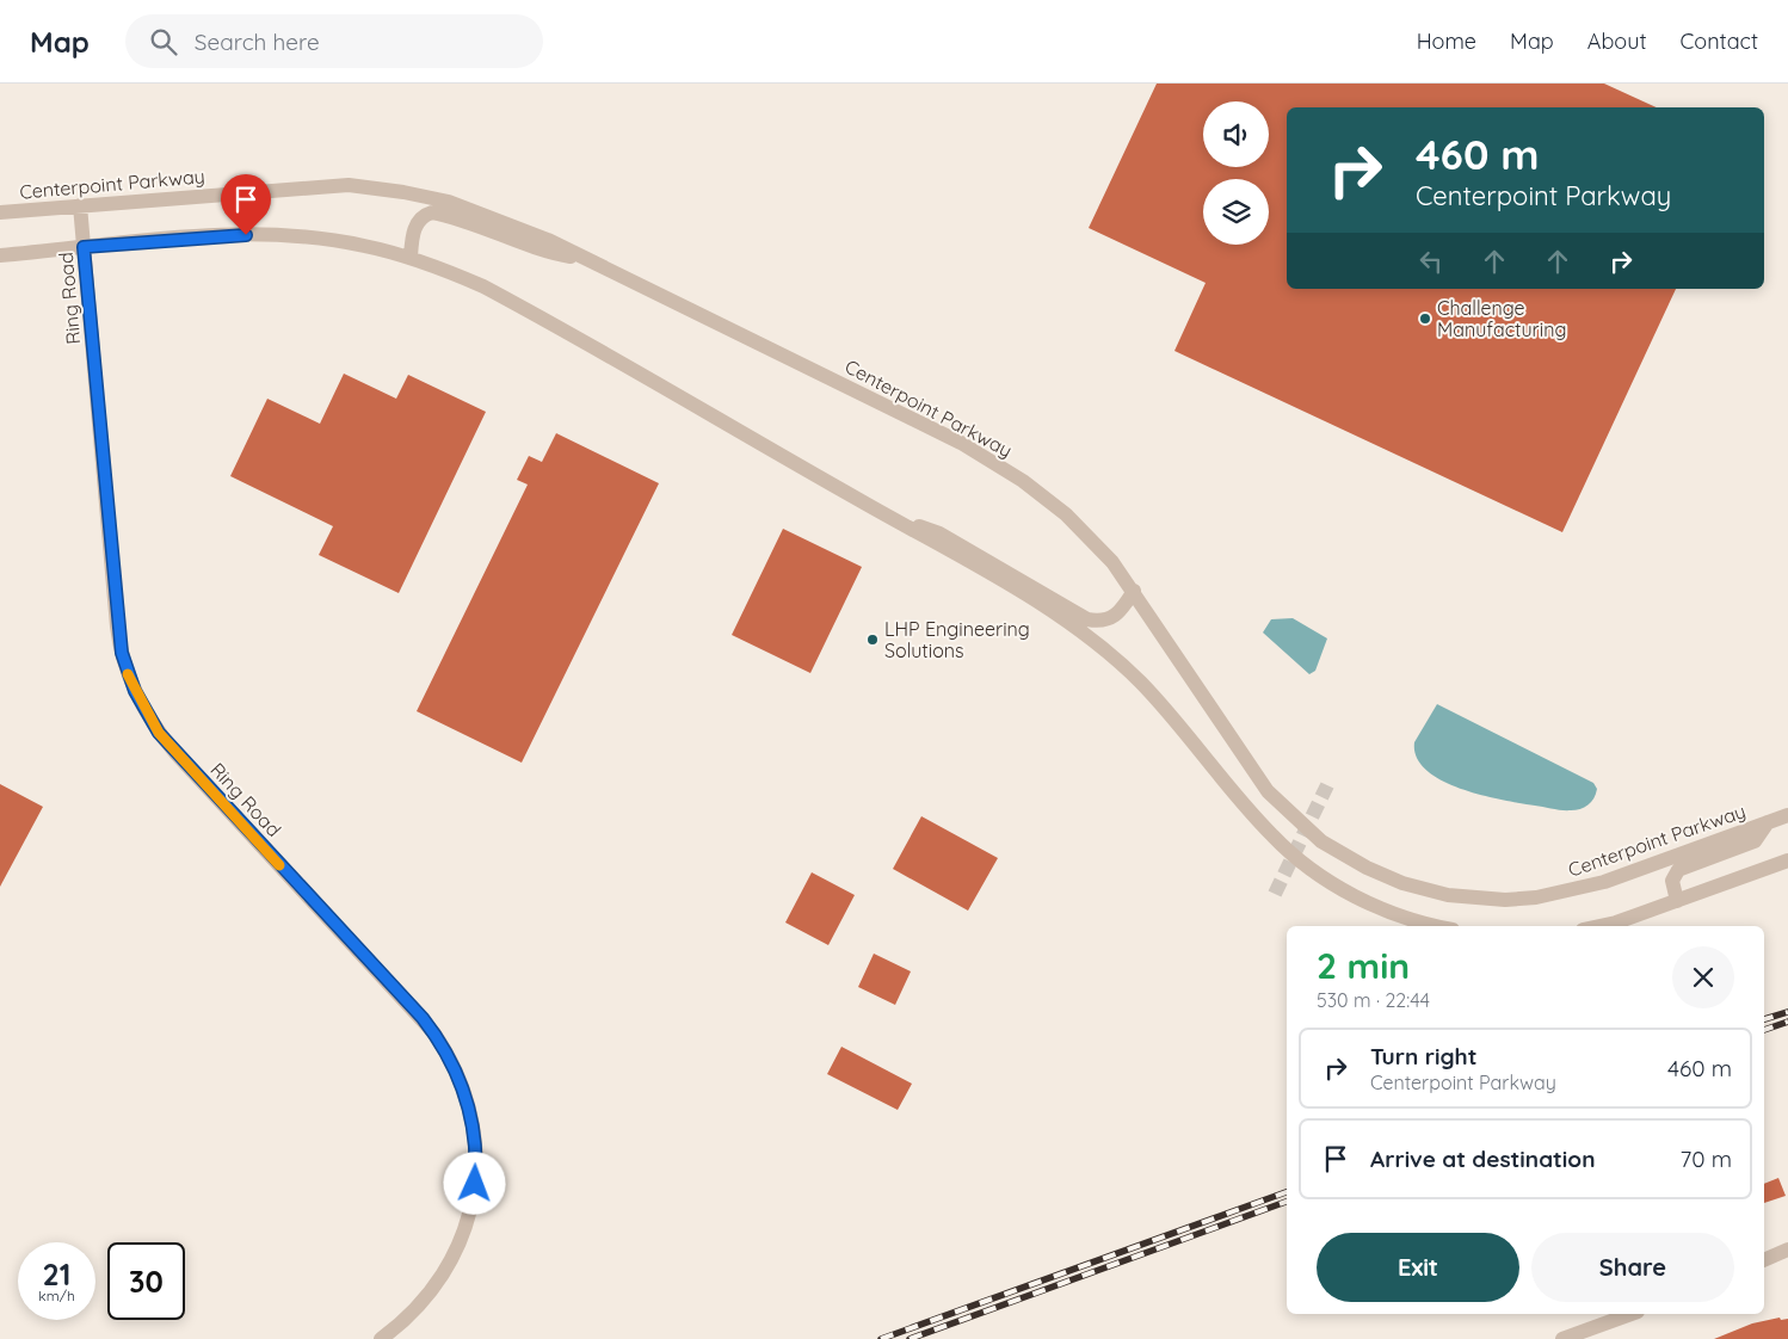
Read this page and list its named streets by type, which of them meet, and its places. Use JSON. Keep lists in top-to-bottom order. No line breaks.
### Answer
{"streets":{"street":["Centerpoint Parkway","Ring Road"]},"crossings":[["Centerpoint Parkway","Ring Road"]],"places":["Challenge Manufacturing","LHP Engineering Solutions"],"page":{"header":"Map","search":"Search here","nav":["Home","Map","About","Contact"],"turn":["460 m","Centerpoint Parkway"],"heading":["2 min","530 m · 22:44"],"list":[{"name":"Turn right","note":"Centerpoint Parkway","value":"460 m"},{"name":"Arrive at destination","value":"70 m"}],"buttons":["Exit","Share"],"speed":"21 km/h","limit":"30"}}
